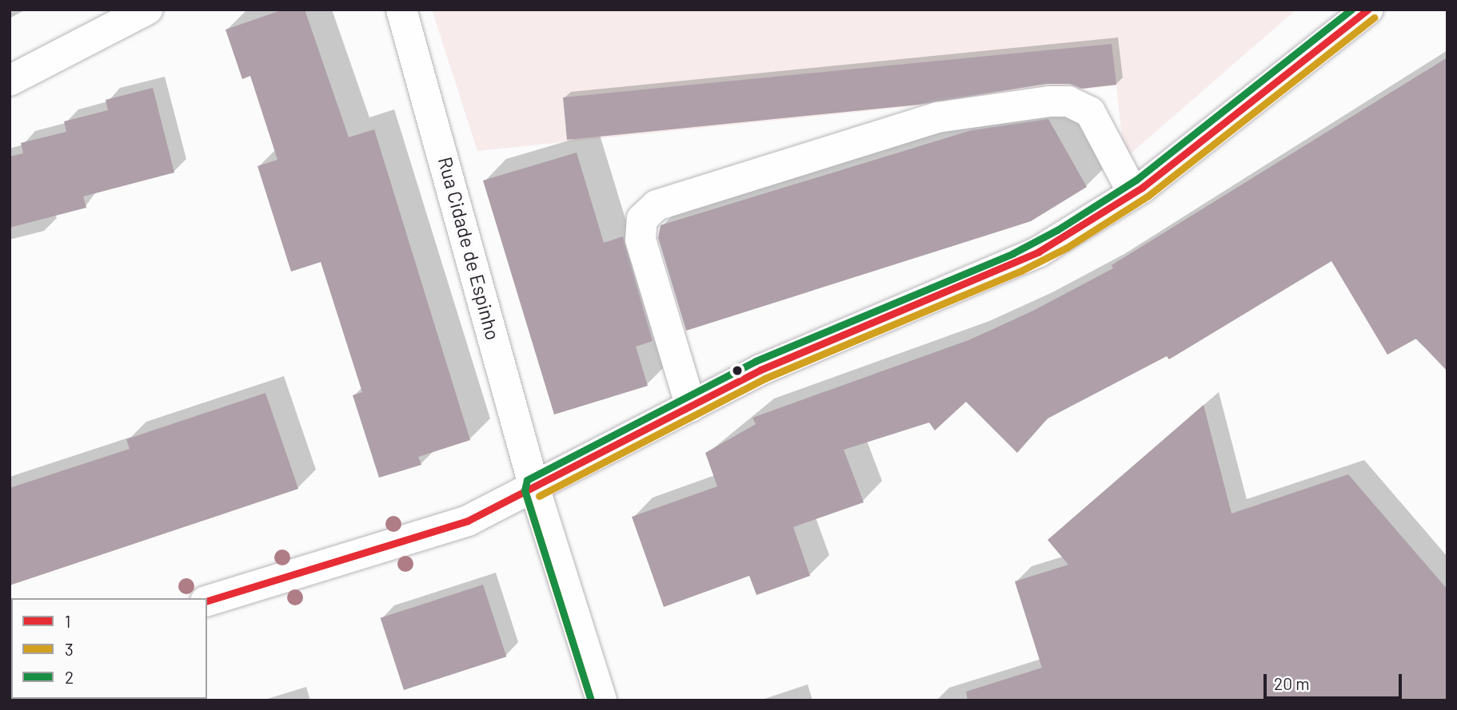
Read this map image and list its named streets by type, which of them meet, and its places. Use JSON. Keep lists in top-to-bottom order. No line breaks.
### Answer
{"streets":{"street":["Rua Cidade de Espinho"]},"lines":["transit line 1","transit line 2","transit line 3"],"legend":["1","3","2"],"scale_bar":"20 m"}
